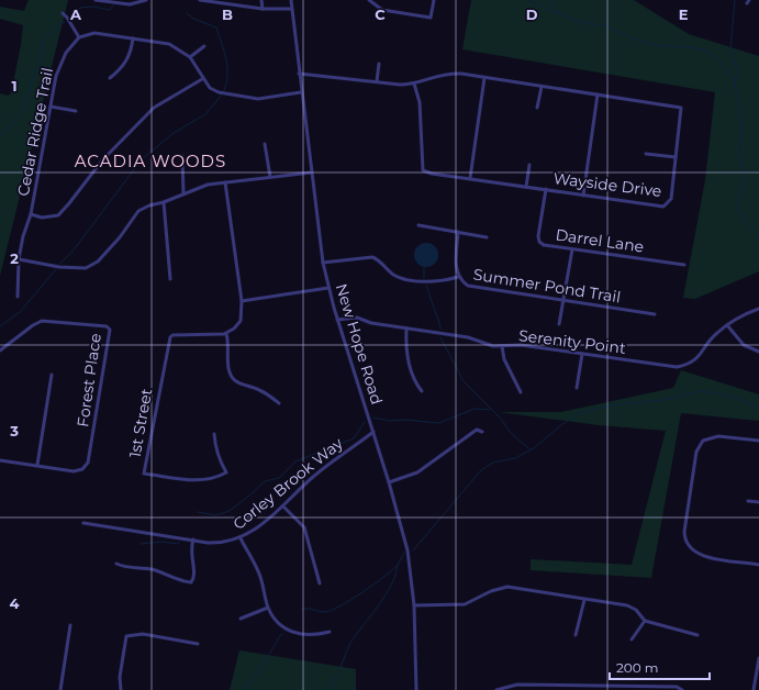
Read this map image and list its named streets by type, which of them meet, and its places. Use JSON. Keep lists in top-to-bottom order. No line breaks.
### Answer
{"streets":{"street":["Cedar Ridge Trail","Wayside Drive","Darrel Lane","Summer Pond Trail","Serenity Point","New Hope Road","Forest Place","1st Street","Corley Brook Way"]},"crossings":[["Wayside Drive","Darrel Lane"],["Wayside Drive","New Hope Road"],["Serenity Point","New Hope Road"],["New Hope Road","Corley Brook Way"]],"districts":["ACADIA WOODS"],"scale_bar":"200 m","grid":{"columns":["A","B","C","D","E"],"rows":["1","2","3","4"]}}
